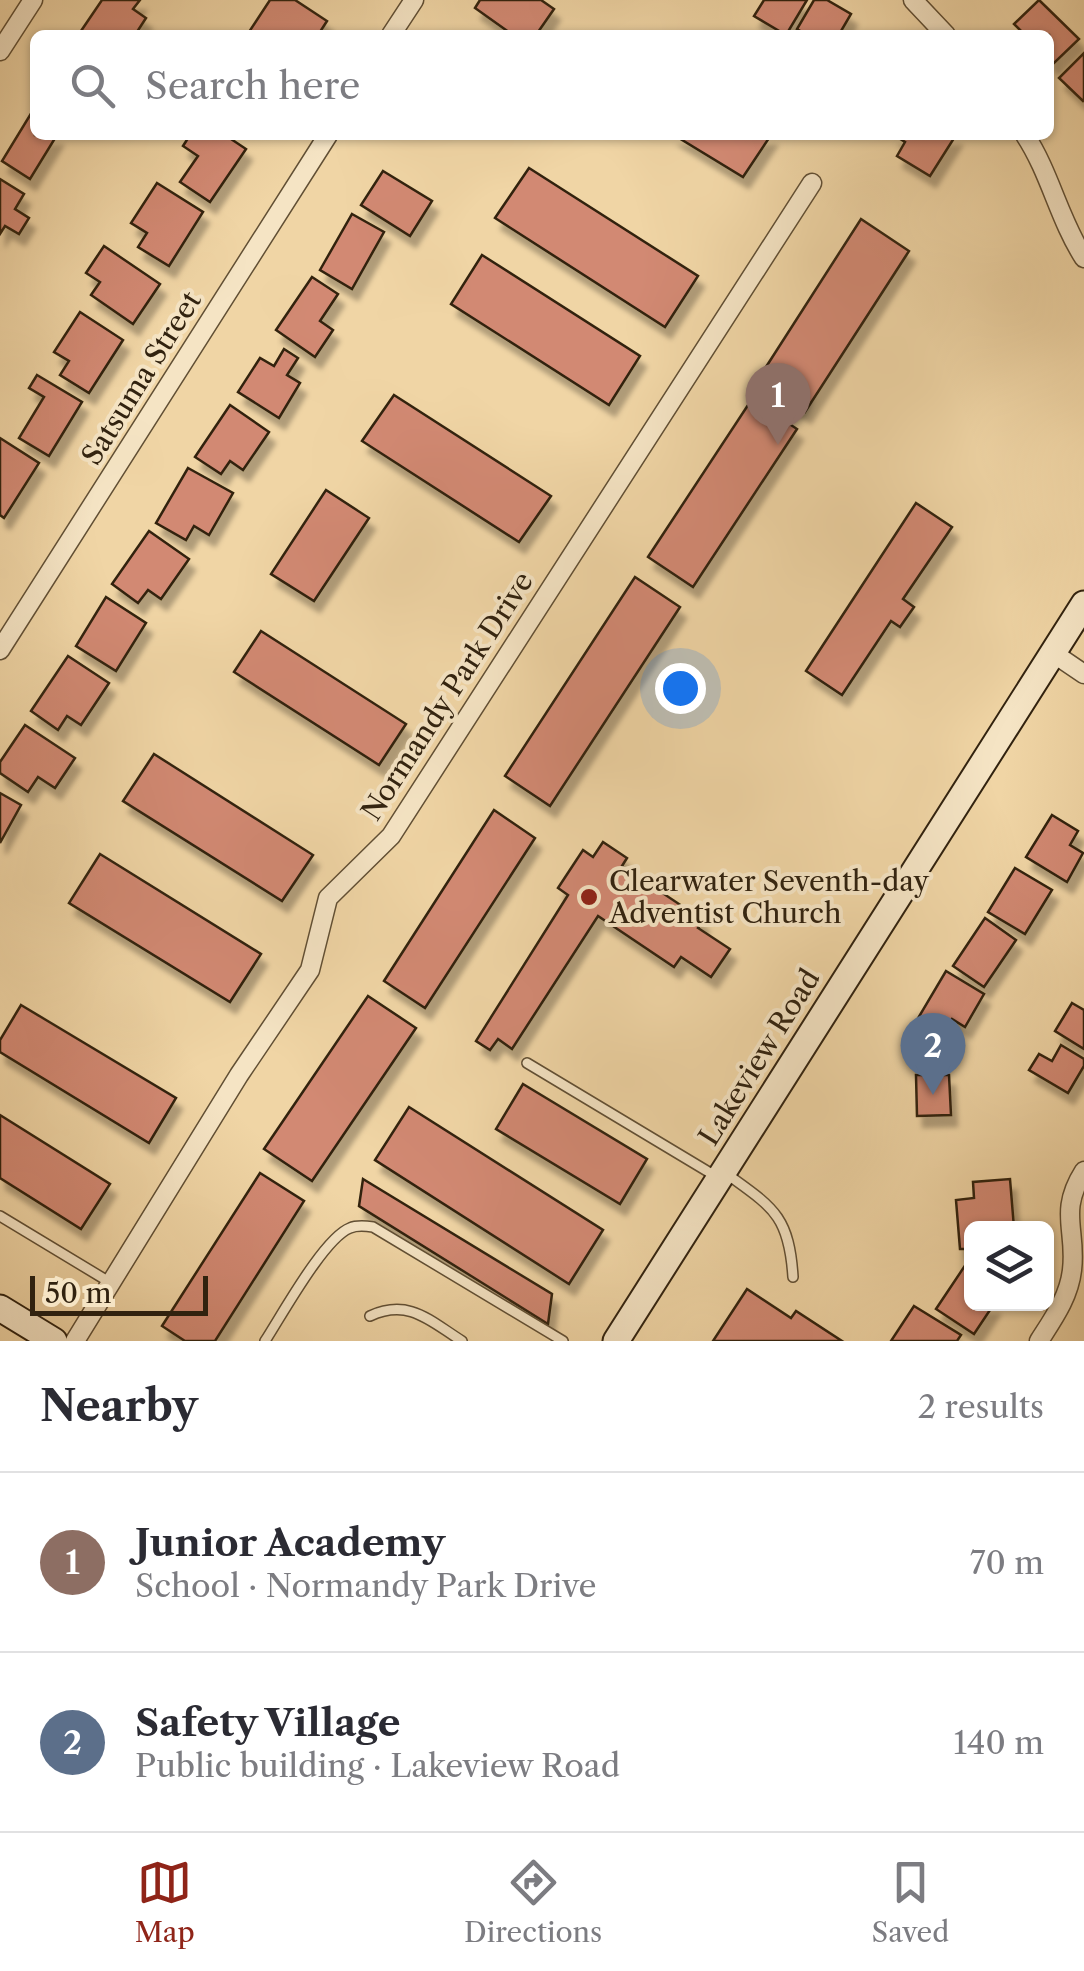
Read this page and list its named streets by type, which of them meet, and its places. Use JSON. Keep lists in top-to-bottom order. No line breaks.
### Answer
{"streets":{"street":["Satsuma Street","Normandy Park Drive","Lakeview Road"]},"places":["Clearwater Seventh-day Adventist Church"],"scale_bar":"50 m","page":{"search":"Search here","pins":["1","2"],"scale":"50 m","heading":["Nearby","2 results"],"list":[{"mark":"1","name":"Junior Academy","note":"School · Normandy Park Drive","value":"70 m"},{"mark":"2","name":"Safety Village","note":"Public building · Lakeview Road","value":"140 m"}],"nav":["Map","Directions","Saved"]}}
